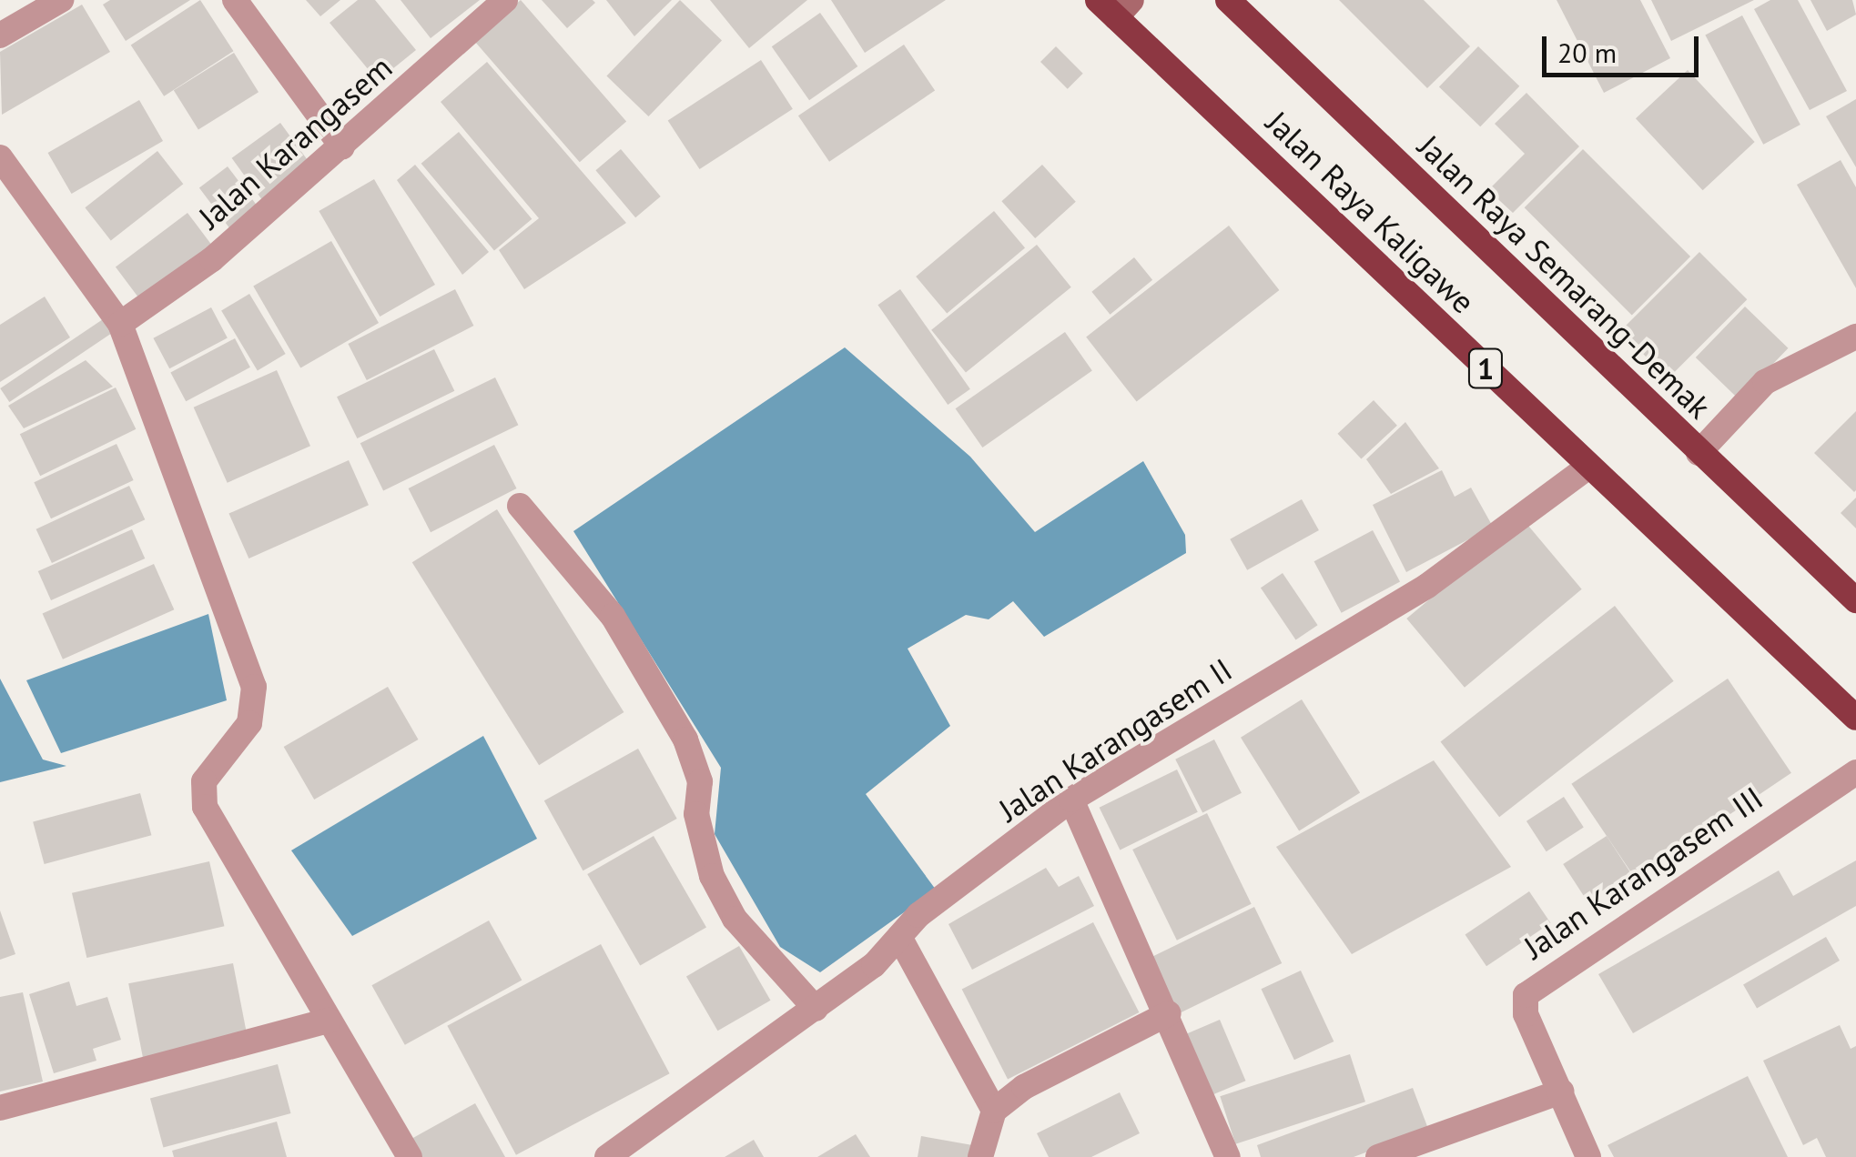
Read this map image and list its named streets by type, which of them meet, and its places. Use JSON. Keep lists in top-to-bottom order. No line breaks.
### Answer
{"streets":{"highway":["Jalan Raya Kaligawe","Jalan Raya Semarang-Demak","1"],"street":["Jalan Karangasem","Jalan Karangasem II","Jalan Karangasem III"]},"crossings":[["Jalan Raya Kaligawe","Jalan Karangasem II"]],"scale_bar":"20 m"}
